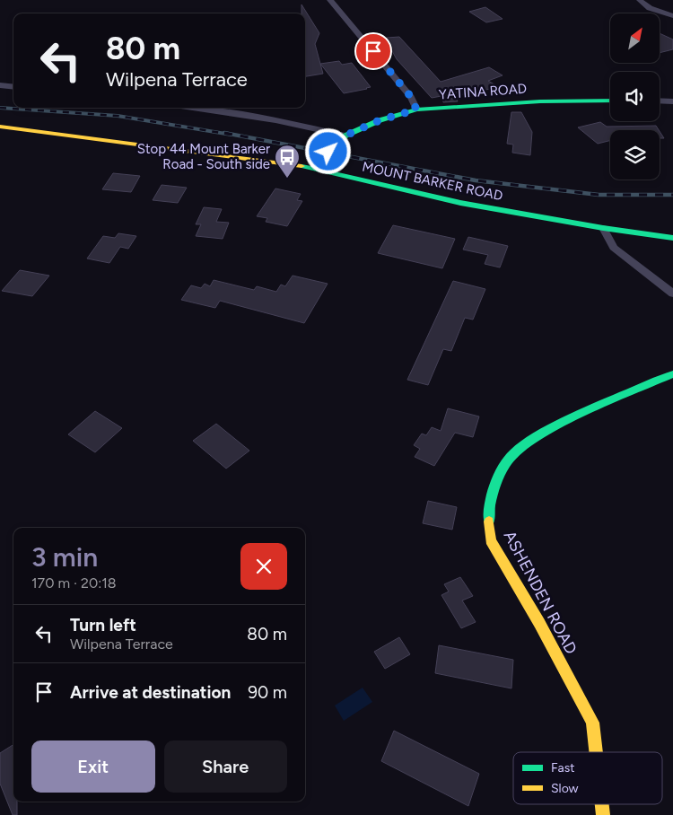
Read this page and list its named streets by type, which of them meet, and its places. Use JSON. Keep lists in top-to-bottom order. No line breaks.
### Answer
{"streets":{"street":["YATINA ROAD","MOUNT BARKER ROAD","ASHENDEN ROAD"]},"crossings":[["YATINA ROAD","MOUNT BARKER ROAD"]],"places":{"bus stop":["Stop 44 Mount Barker Road - South side"]},"legend":["Fast","Slow"],"north":"top right","page":{"turn":["80 m","Wilpena Terrace"],"heading":["3 min","170 m · 20:18"],"list":[{"name":"Turn left","note":"Wilpena Terrace","value":"80 m"},{"name":"Arrive at destination","value":"90 m"}],"buttons":["Exit","Share"]}}
